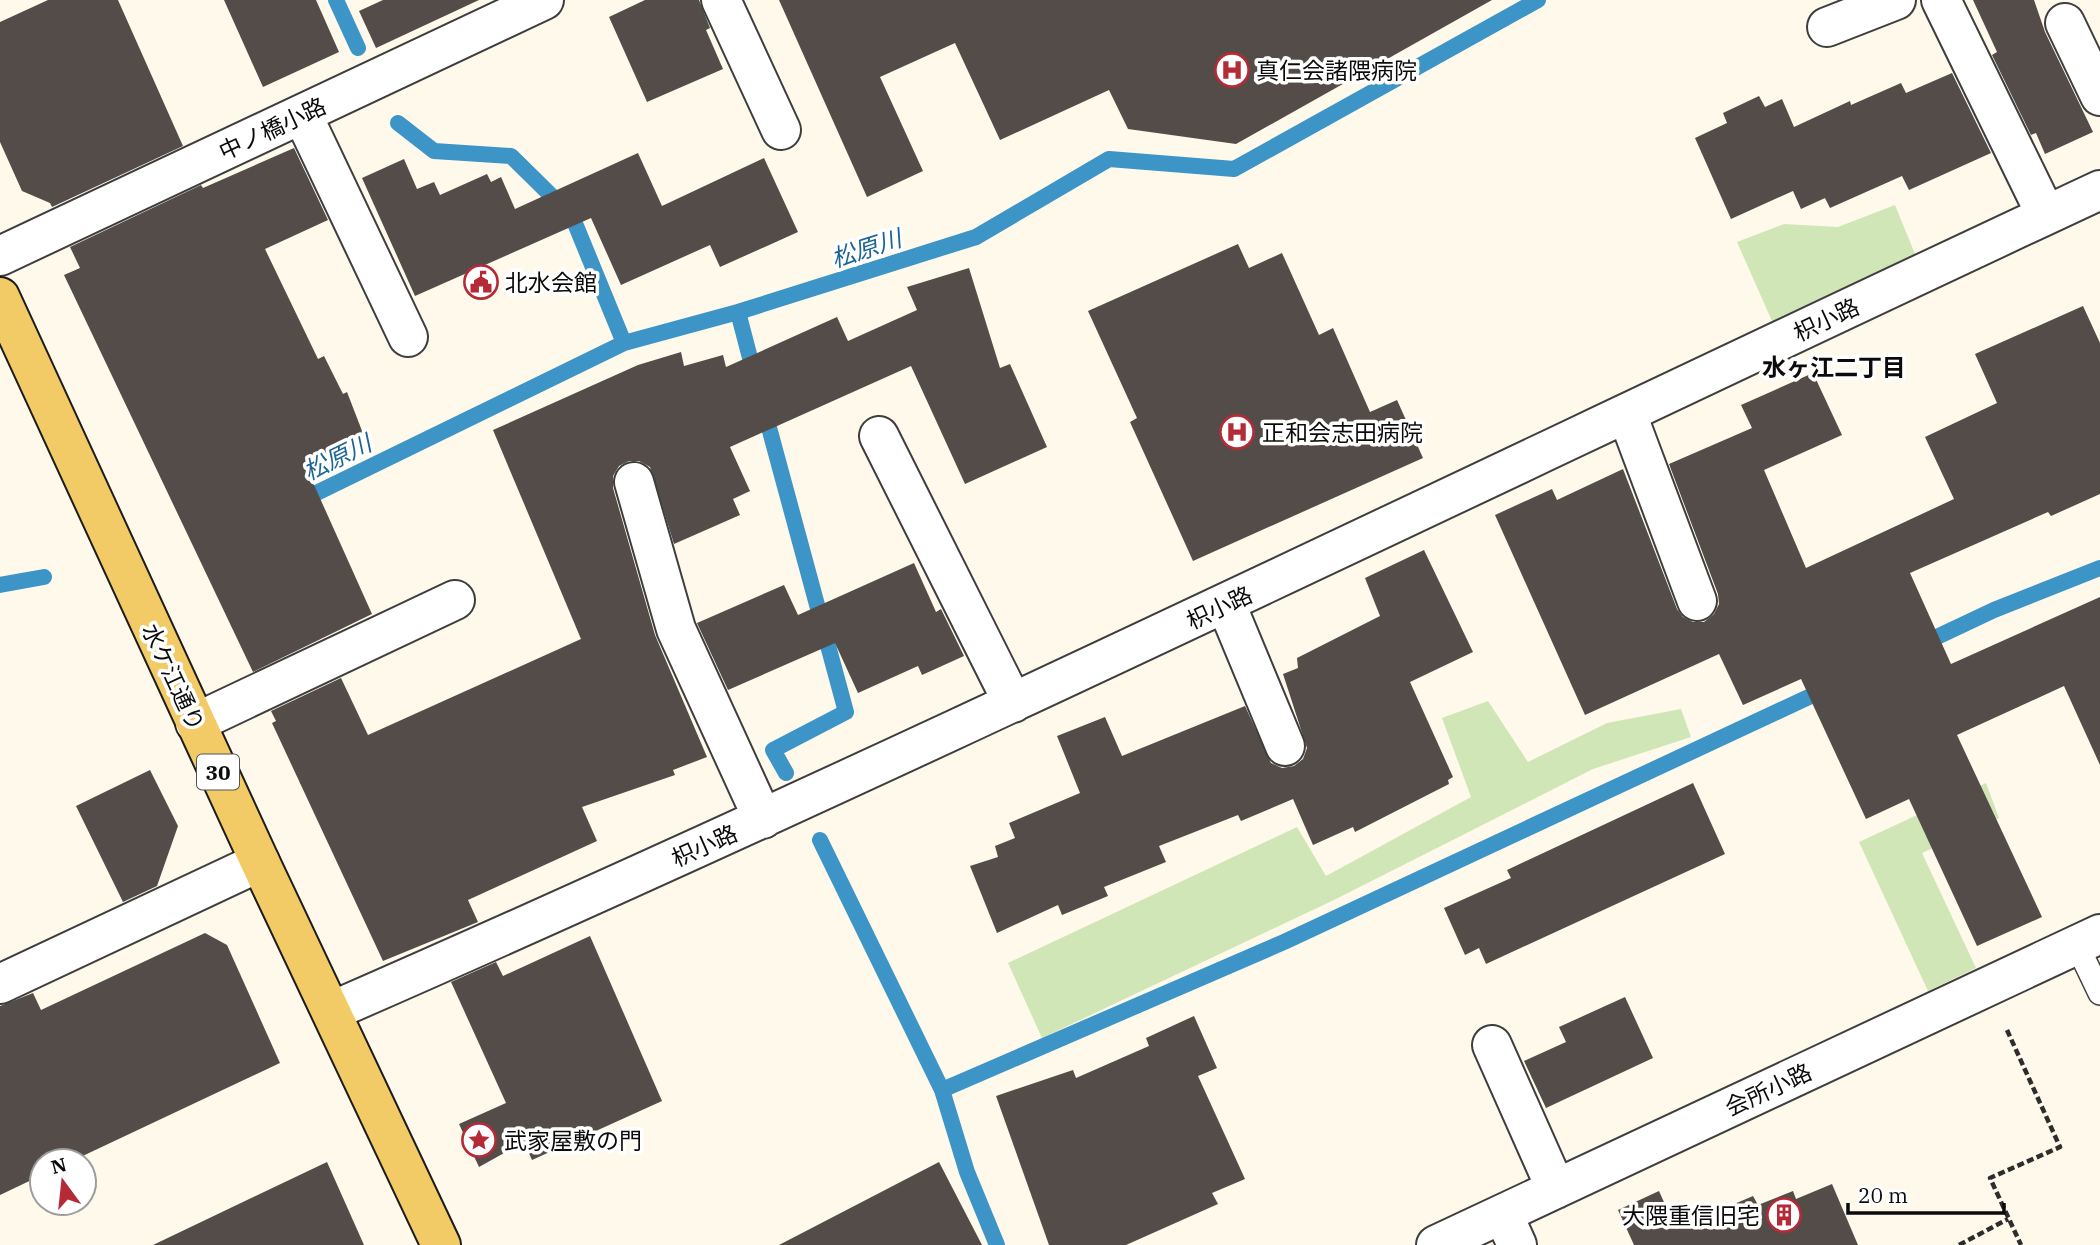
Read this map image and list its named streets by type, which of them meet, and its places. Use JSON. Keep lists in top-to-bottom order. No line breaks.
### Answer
{"streets":{"main road":["水ケ江通り","30"],"street":["中ノ橋小路","枳小路","会所小路"]},"crossings":[["枳小路","水ケ江通り"]],"districts":["水ヶ江二丁目"],"water":["松原川"],"places":{"hospital":["真仁会諸隈病院","正和会志田病院"],"public building":["北水会館"],"place":["武家屋敷の門"],"building":["大隈重信旧宅"]},"scale_bar":"20 m","north":"top"}
